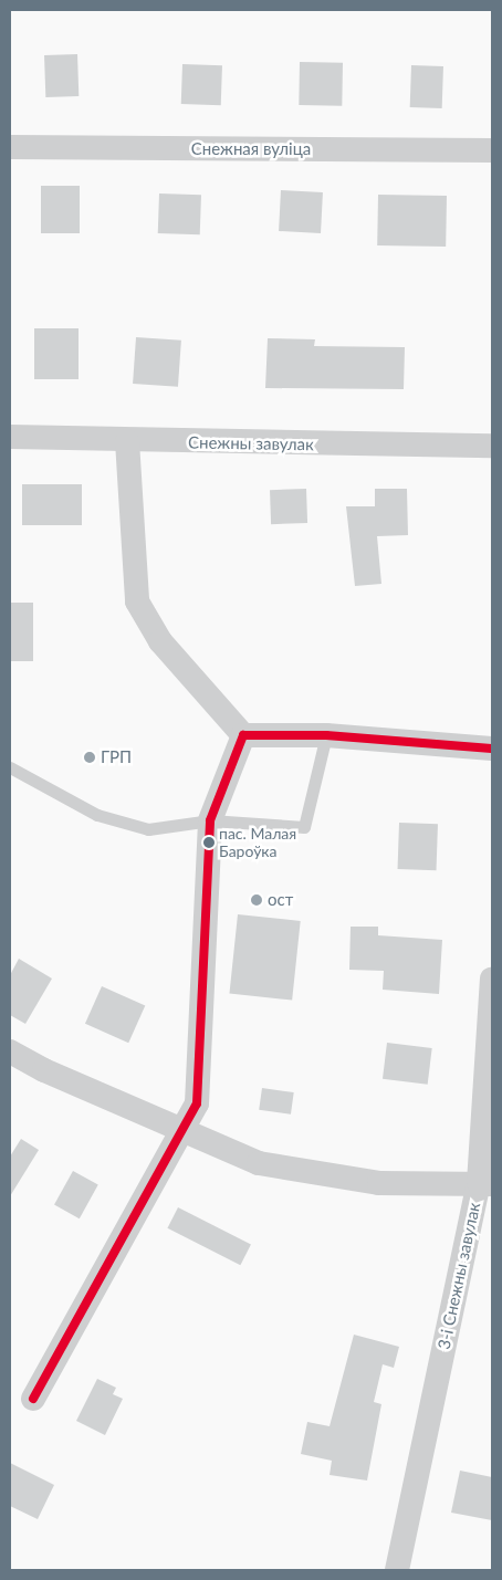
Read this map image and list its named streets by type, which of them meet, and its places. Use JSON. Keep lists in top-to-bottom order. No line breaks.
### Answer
{"streets":{"street":["Снежная вуліца","Снежны завулак","3-і Снежны завулак"]},"places":["ГРП","пас. Малая Бароўка","ост"]}
